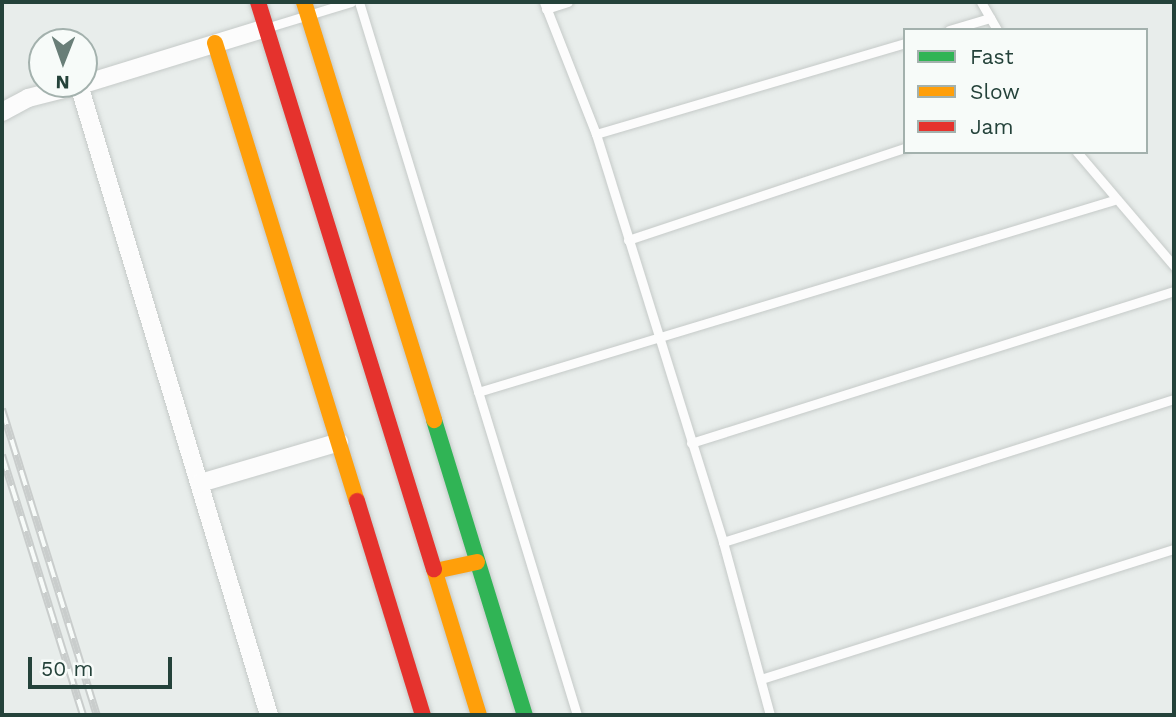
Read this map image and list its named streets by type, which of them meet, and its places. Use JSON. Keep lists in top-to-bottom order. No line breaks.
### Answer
{"legend":["Fast","Slow","Jam"],"scale_bar":"50 m","north":"bottom"}
